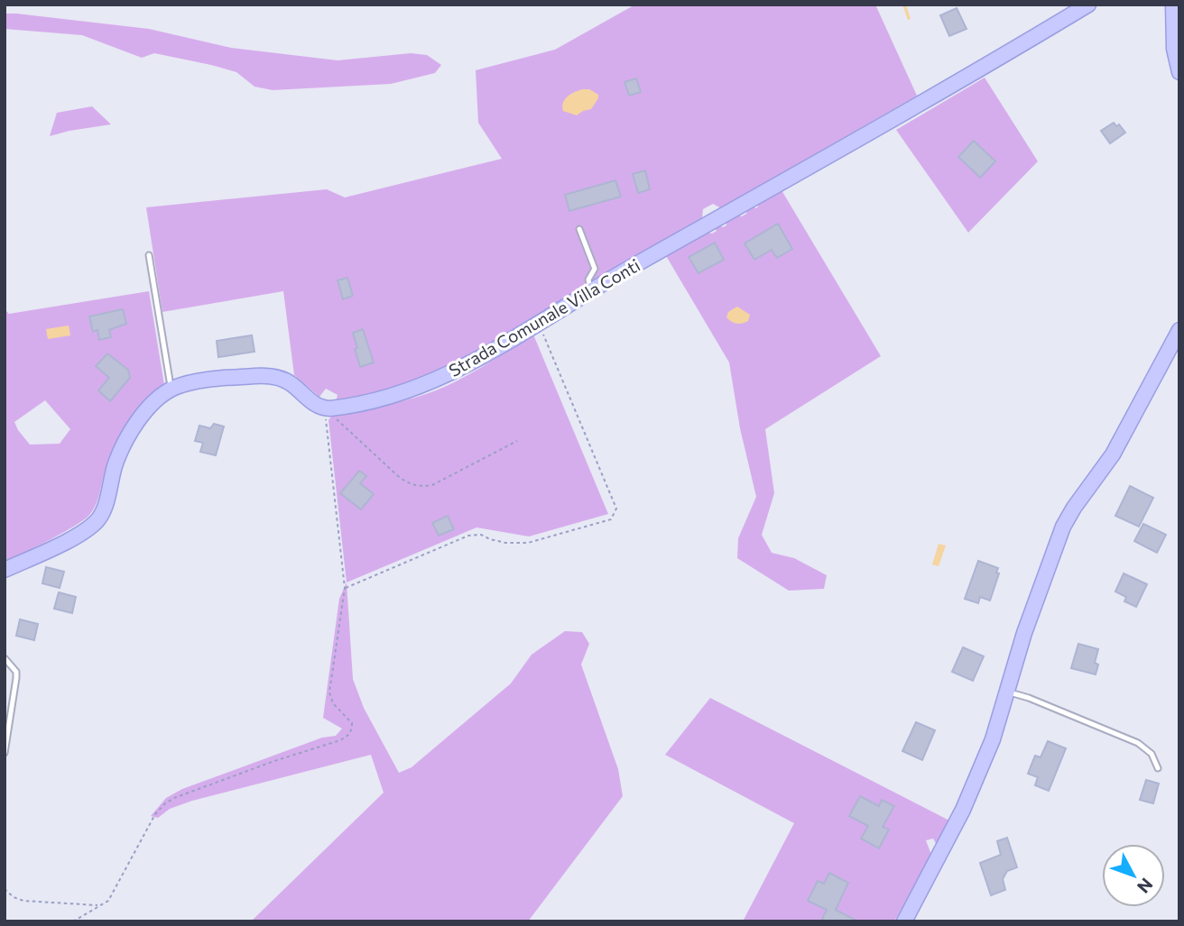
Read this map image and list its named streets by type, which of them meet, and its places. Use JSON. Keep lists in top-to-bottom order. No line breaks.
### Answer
{"streets":{"street":["Strada Comunale Villa Conti"]},"north":"bottom right"}
